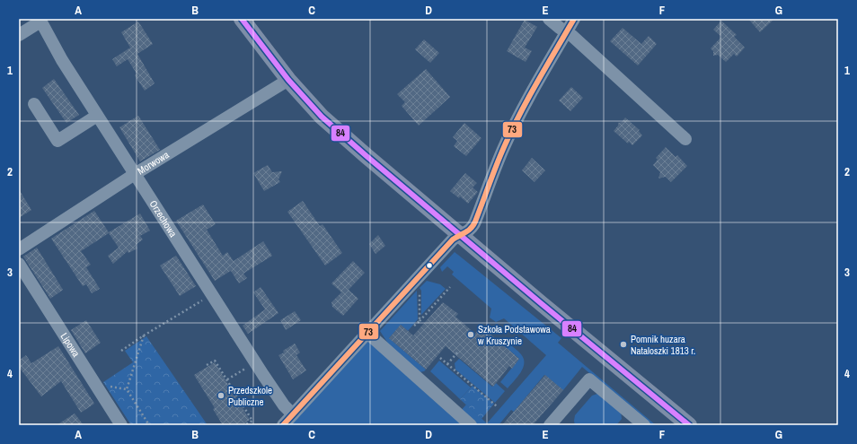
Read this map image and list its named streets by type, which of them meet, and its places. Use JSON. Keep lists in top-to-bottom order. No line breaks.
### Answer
{"streets":{"street":["Morwowa","Orzechowa","Lipowa"]},"crossings":[["Morwowa","Orzechowa"]],"places":["Szkoła Podstawowa w Kruszynie","Pomnik huzara Nataloszki 1813 r.","Przedszkole Publiczne"],"lines":["transit line 84","transit line 73"],"grid":{"columns":["A","B","C","D","E","F","G"],"rows":["1","2","3","4"]}}
